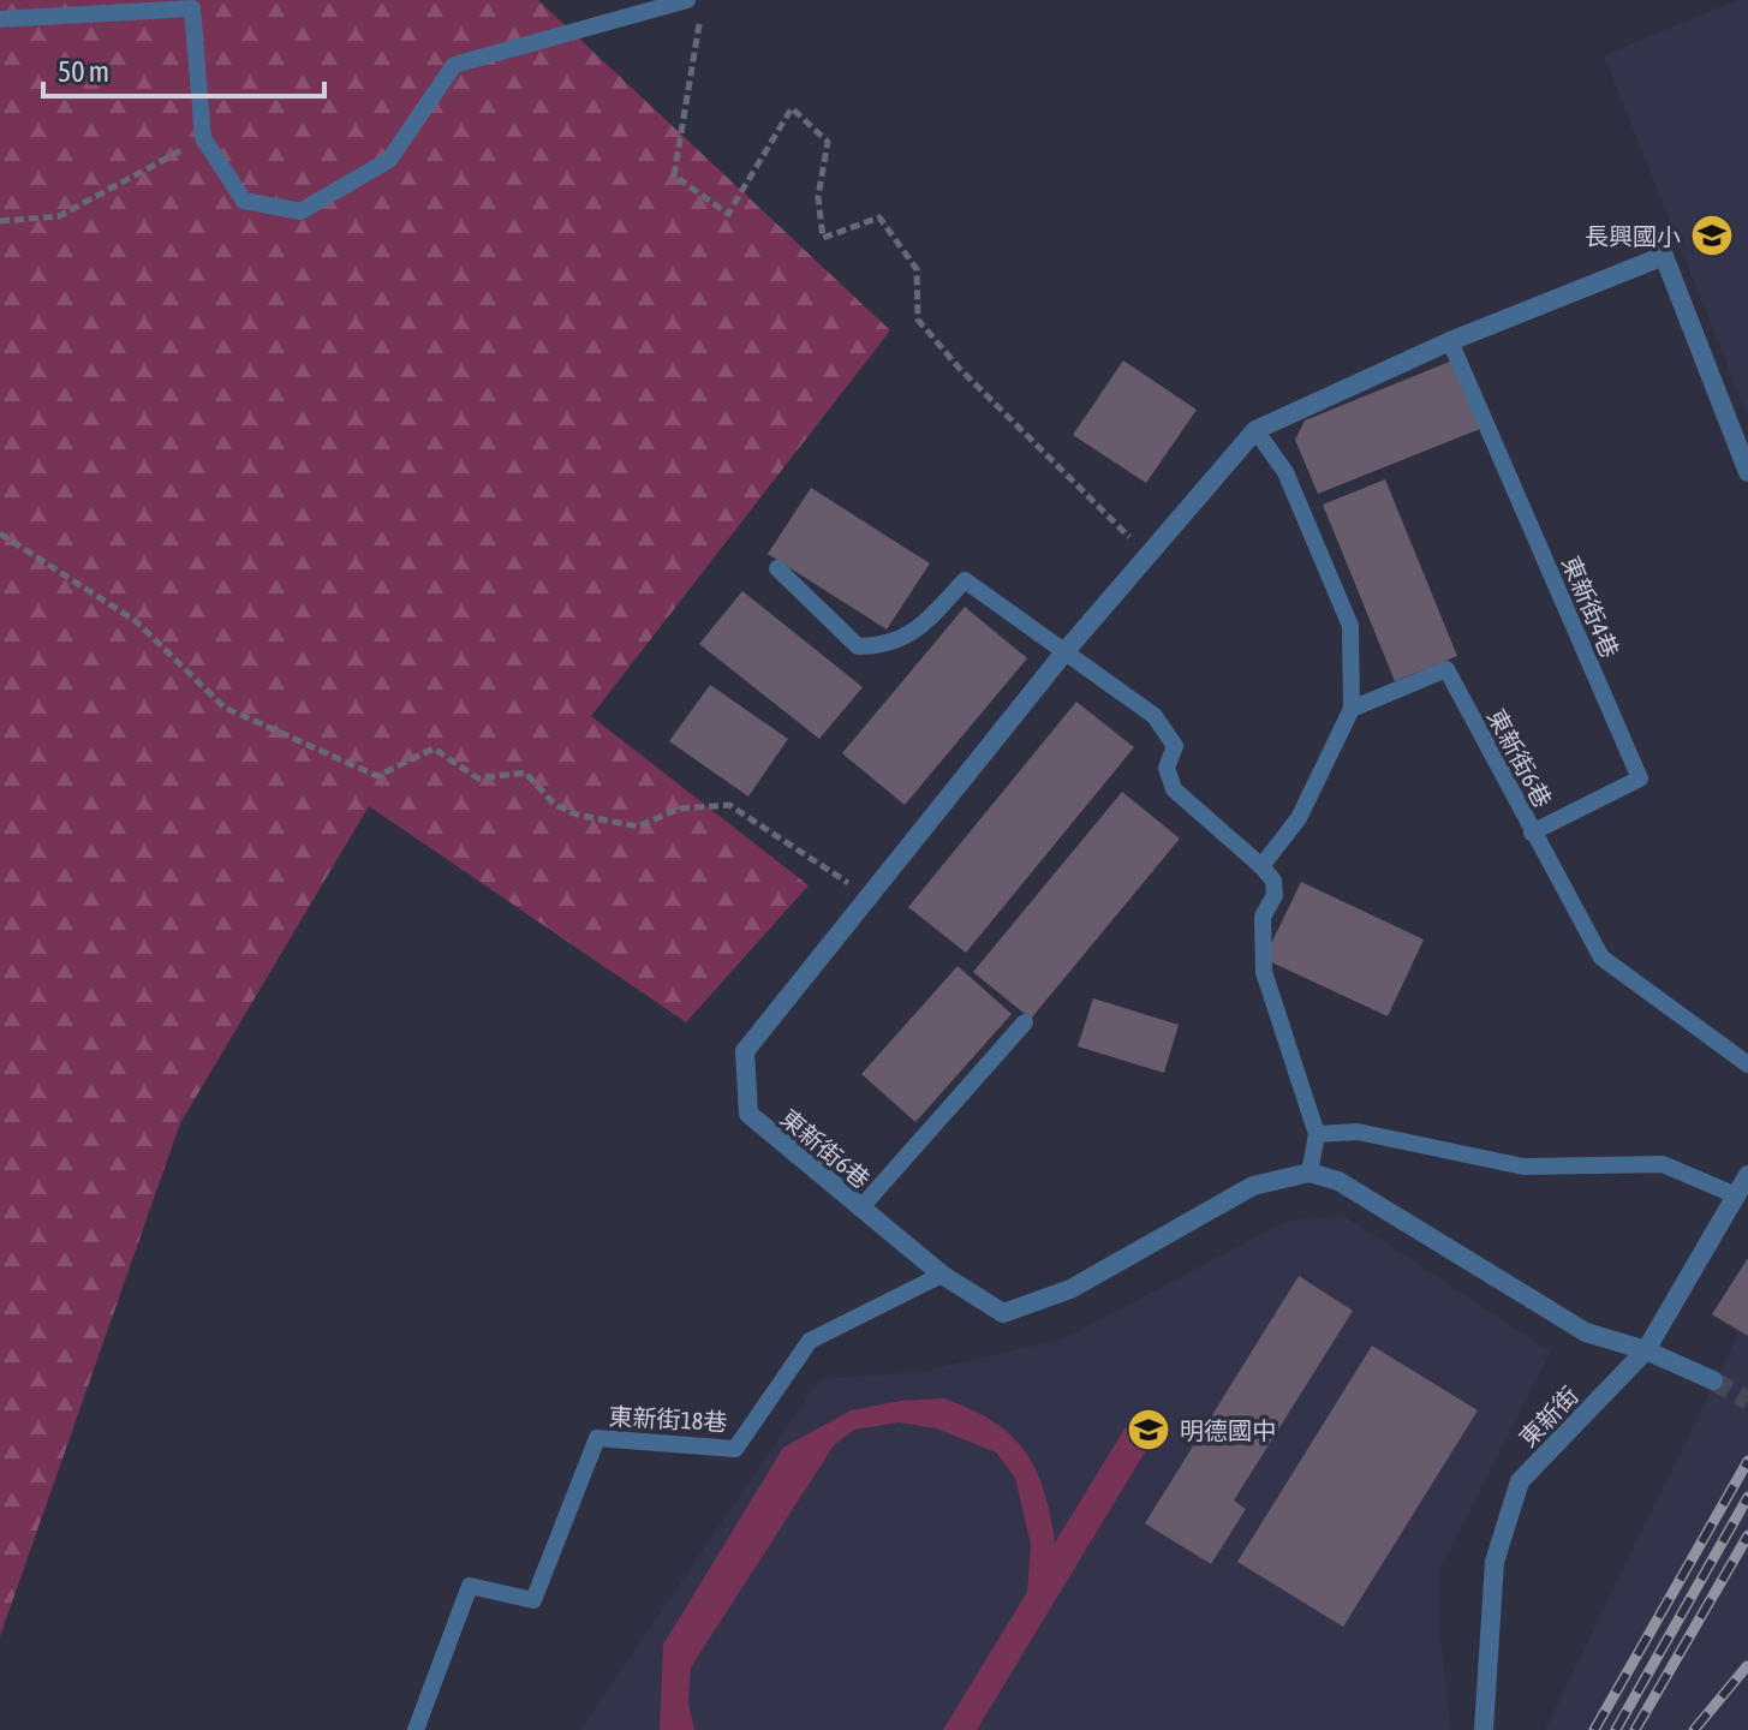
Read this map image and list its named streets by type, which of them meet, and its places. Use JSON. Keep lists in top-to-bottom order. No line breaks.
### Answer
{"streets":{"street":["東新街6巷","東新街"],"lane":["東新街4巷","東新街18巷"]},"crossings":[["東新街4巷","東新街6巷"],["東新街6巷","東新街18巷"]],"places":{"school or university":["長興國小","明德國中"]},"scale_bar":"50 m"}
